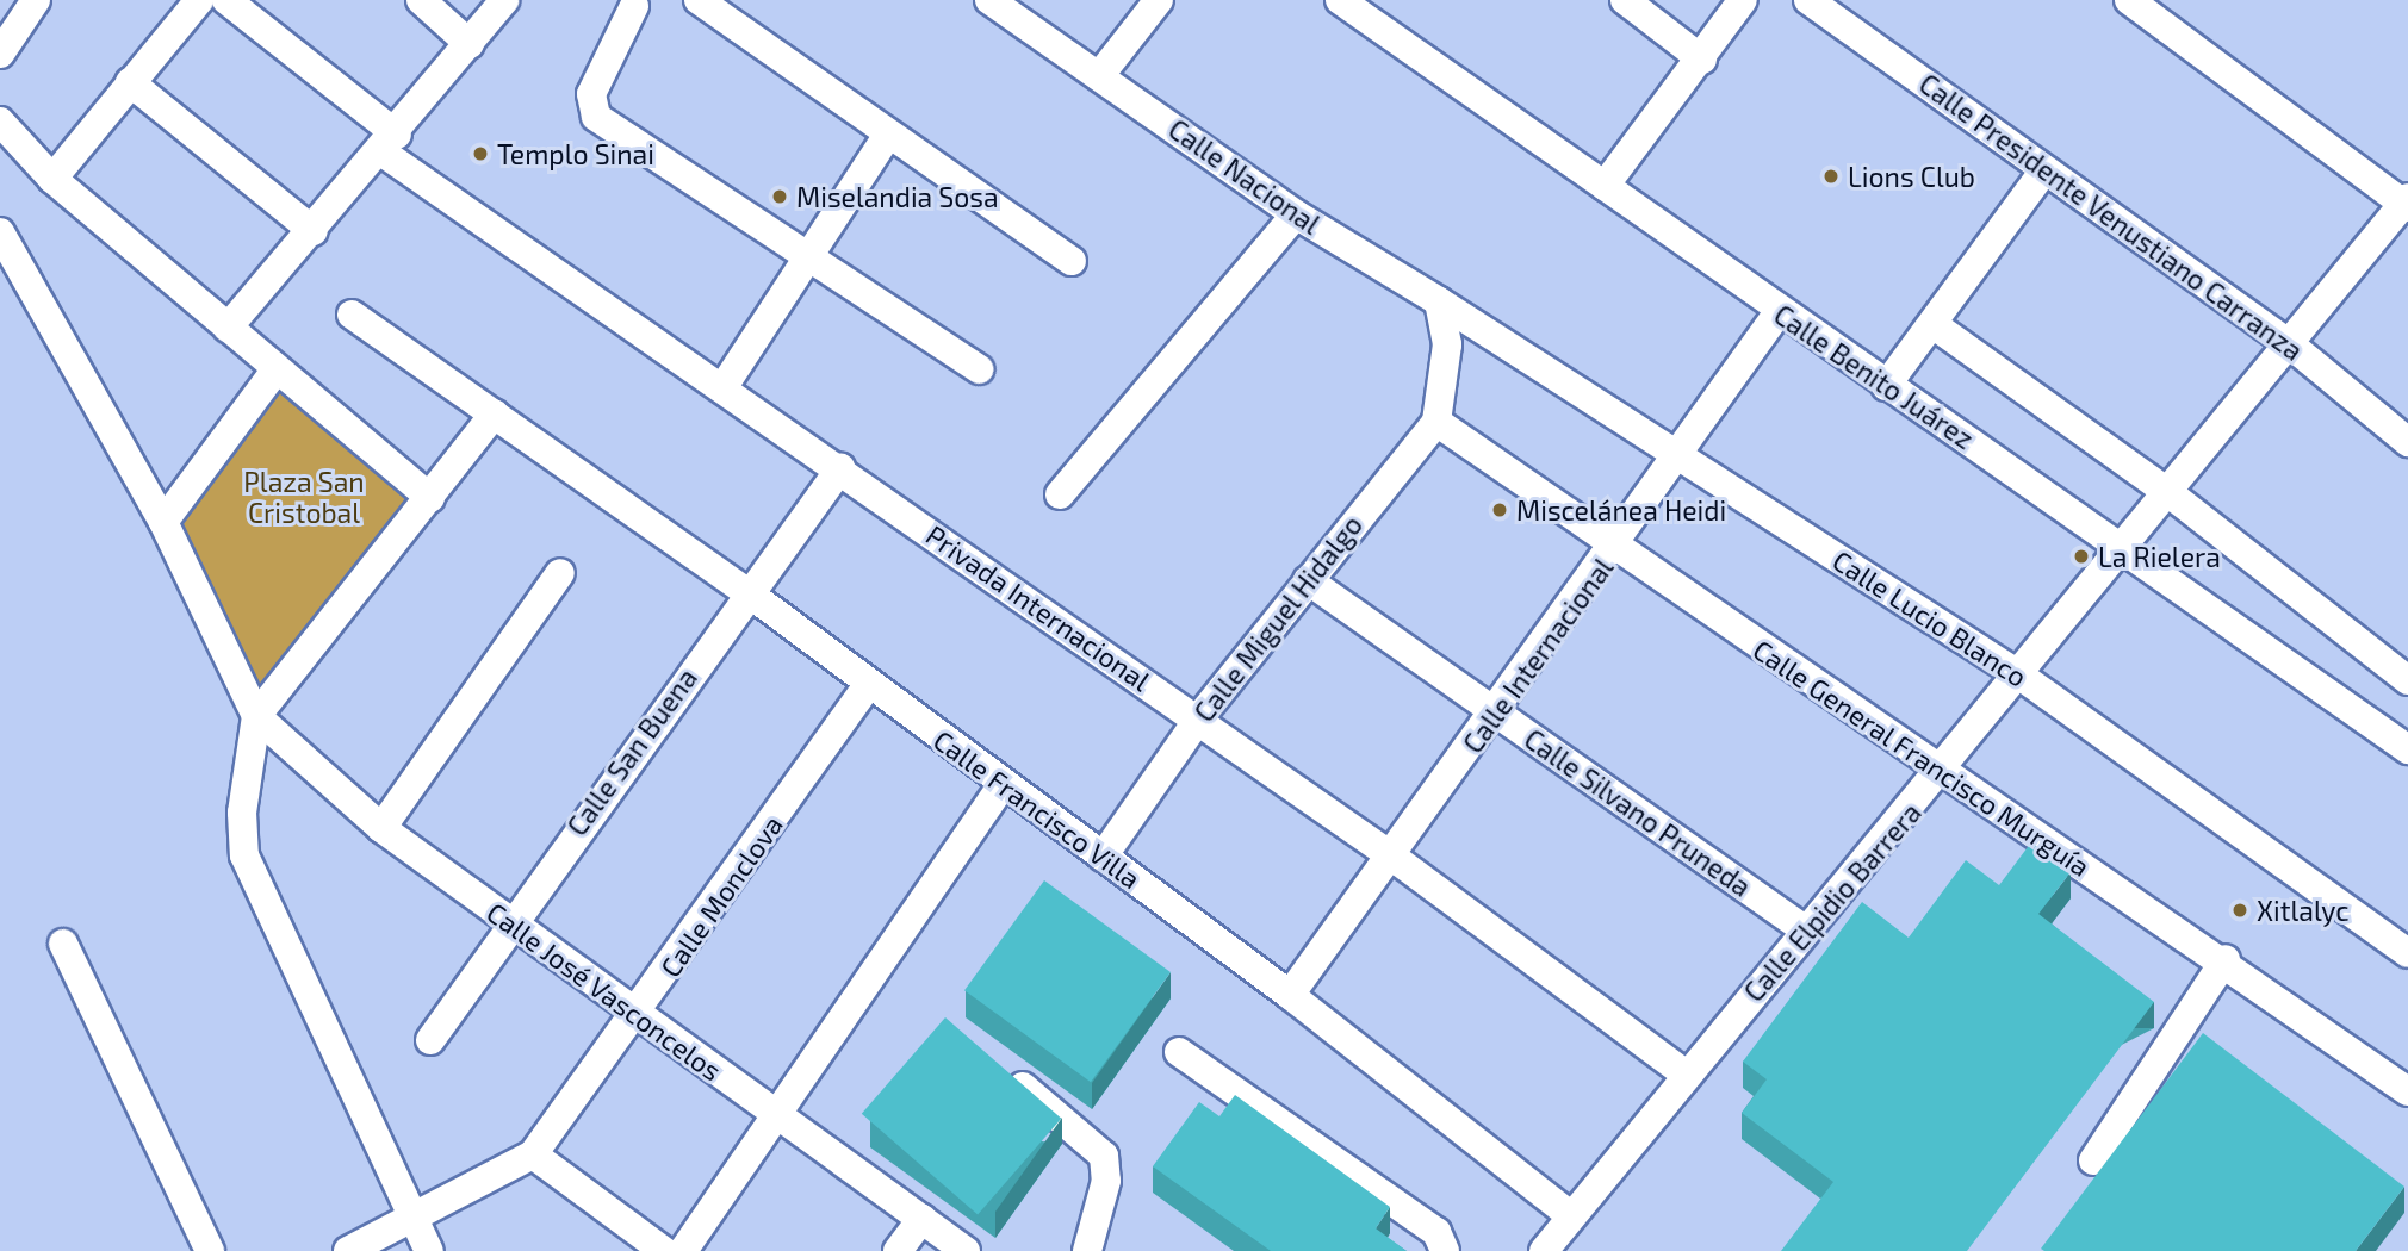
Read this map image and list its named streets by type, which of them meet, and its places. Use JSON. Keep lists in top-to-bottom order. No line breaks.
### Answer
{"streets":{"street":["Calle Nacional","Calle Presidente Venustiano Carranza","Calle Benito Juárez","Privada Internacional","Calle Miguel Hidalgo","Calle Lucio Blanco","Calle Internacional","Calle San Buena","Calle General Francisco Murguía","Calle Francisco Villa","Calle Silvano Pruneda","Calle Monclova","Calle Elpidio Barrera","Calle José Vasconcelos"]},"crossings":[["Calle Nacional","Calle Miguel Hidalgo"],["Calle Nacional","Calle Lucio Blanco"],["Calle Benito Juárez","Calle Internacional"],["Calle Benito Juárez","Calle Elpidio Barrera"],["Privada Internacional","Calle Miguel Hidalgo"],["Privada Internacional","Calle Internacional"],["Privada Internacional","Calle San Buena"],["Privada Internacional","Calle Elpidio Barrera"],["Calle Miguel Hidalgo","Calle Lucio Blanco"],["Calle Miguel Hidalgo","Calle General Francisco Murguía"],["Calle Miguel Hidalgo","Calle Francisco Villa"],["Calle Miguel Hidalgo","Calle Silvano Pruneda"],["Calle Lucio Blanco","Calle Internacional"],["Calle Lucio Blanco","Calle Elpidio Barrera"],["Calle Internacional","Calle General Francisco Murguía"],["Calle Internacional","Calle Francisco Villa"],["Calle Internacional","Calle Silvano Pruneda"],["Calle San Buena","Calle Francisco Villa"],["Calle San Buena","Calle José Vasconcelos"],["Calle General Francisco Murguía","Calle Elpidio Barrera"],["Calle Francisco Villa","Calle Monclova"],["Calle Francisco Villa","Calle Elpidio Barrera"],["Calle Silvano Pruneda","Calle Elpidio Barrera"],["Calle Monclova","Calle José Vasconcelos"]],"parks":["Plaza San Cristobal"],"places":["Templo Sinai","Lions Club","Miselandia Sosa","Miscelánea Heidi","La Rielera","Xitlalyc"]}
